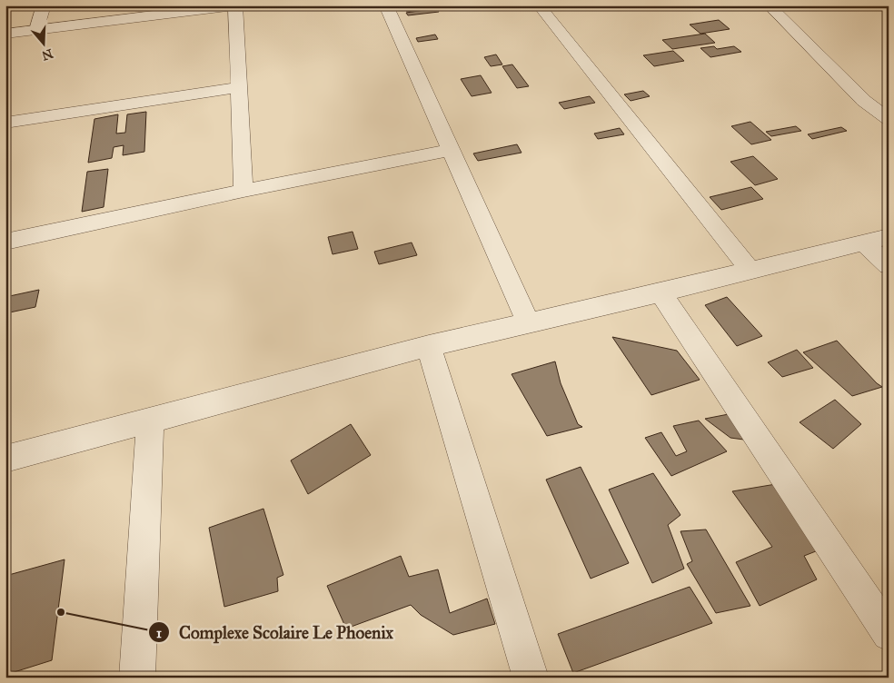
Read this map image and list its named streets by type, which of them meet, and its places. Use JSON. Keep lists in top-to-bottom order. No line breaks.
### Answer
{"places":["Complexe Scolaire Le Phoenix"],"north":"bottom"}
